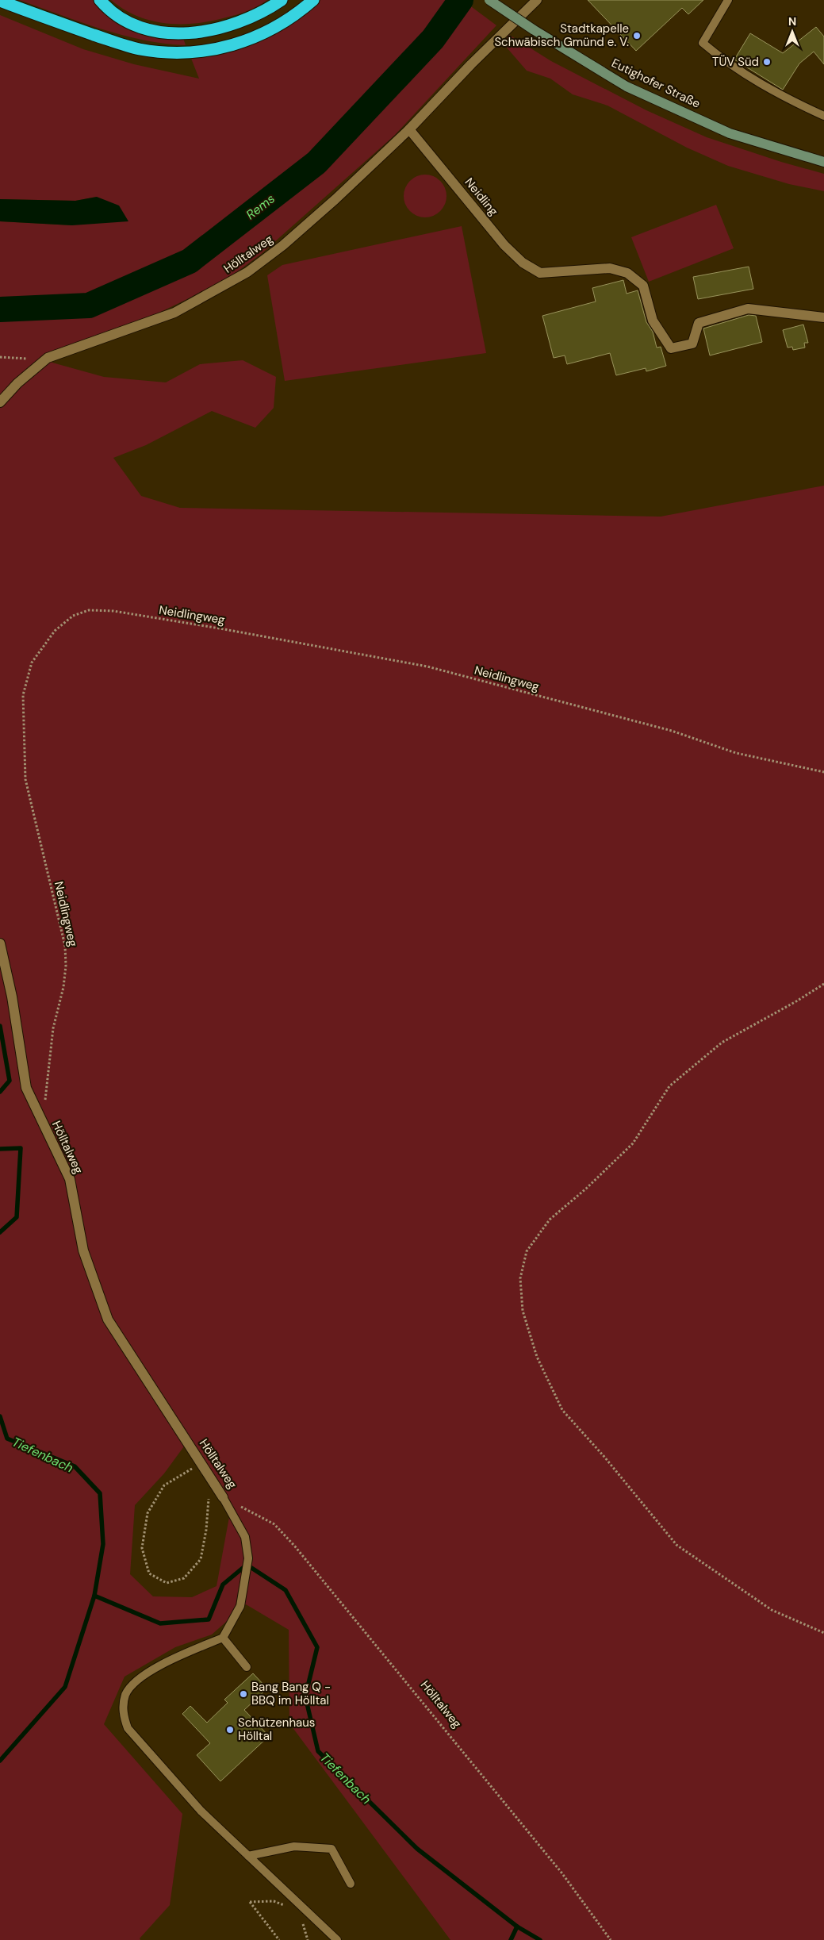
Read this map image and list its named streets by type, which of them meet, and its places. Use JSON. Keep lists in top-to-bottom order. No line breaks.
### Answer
{"streets":{"street":["Eutighofer Straße","Neidling","Hölltalweg"],"path":["Neidlingweg"]},"crossings":[["Neidling","Hölltalweg"]],"water":["Rems","Tiefenbach"],"places":["Stadtkapelle Schwäbisch Gmünd e. V.","TÜV Süd","Bang Bang Q - BBQ im Hölltal","Schützenhaus Hölltal"],"north":"top"}
